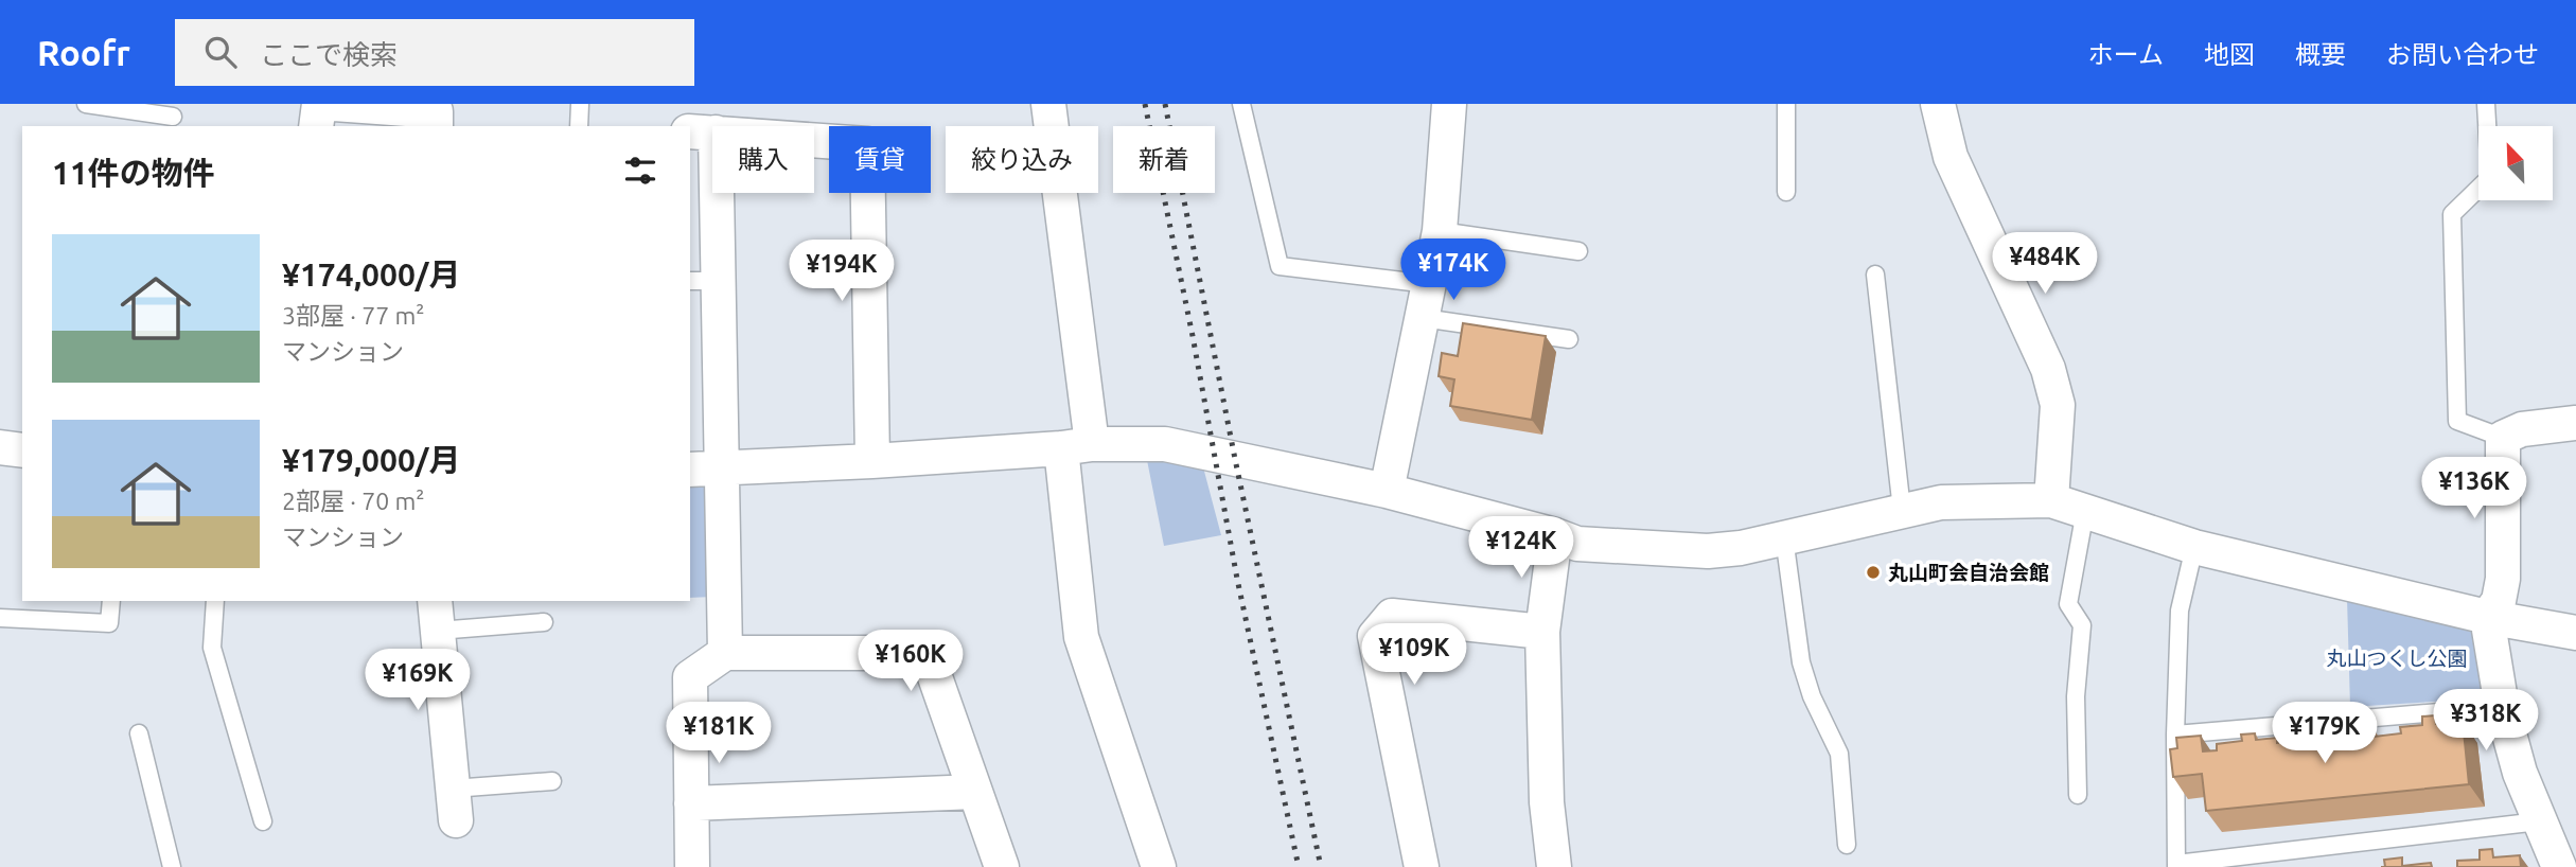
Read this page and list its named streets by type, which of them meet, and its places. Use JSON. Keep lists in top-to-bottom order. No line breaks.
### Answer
{"parks":["丸山つくし公園"],"places":["丸山町会自治会館"],"north":"top left","page":{"header":"Roofr","search":"ここで検索","nav":["ホーム","地図","概要","お問い合わせ"],"chip":["購入","賃貸","絞り込み","新着"],"heading":"11件の物件","list":[{"name":"¥174,000/月","note":"3部屋 · 77 m² · マンション"},{"name":"¥179,000/月","note":"2部屋 · 70 m² · マンション"}],"price":["¥484K","¥174K","¥194K","¥136K","¥124K","¥109K","¥160K","¥169K","¥318K","¥181K","¥179K"]}}
